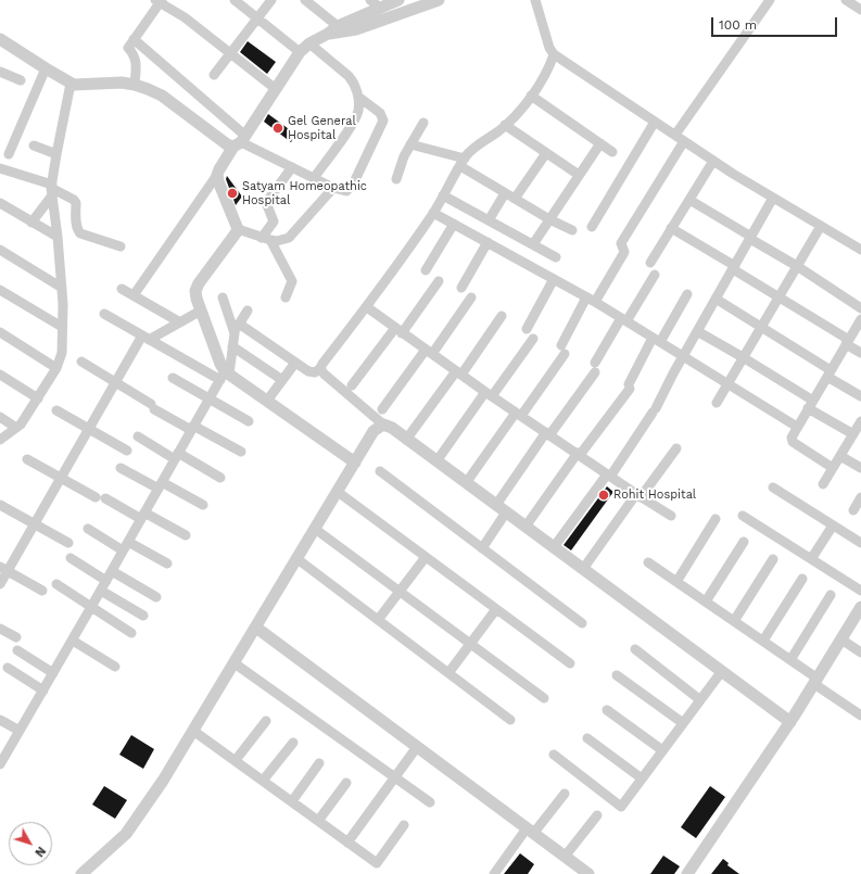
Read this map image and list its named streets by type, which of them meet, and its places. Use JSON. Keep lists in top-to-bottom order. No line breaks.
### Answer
{"places":["Gel General Hospital","Satyam Homeopathic Hospital","Rohit Hospital"],"scale_bar":"100 m","north":"bottom right"}
